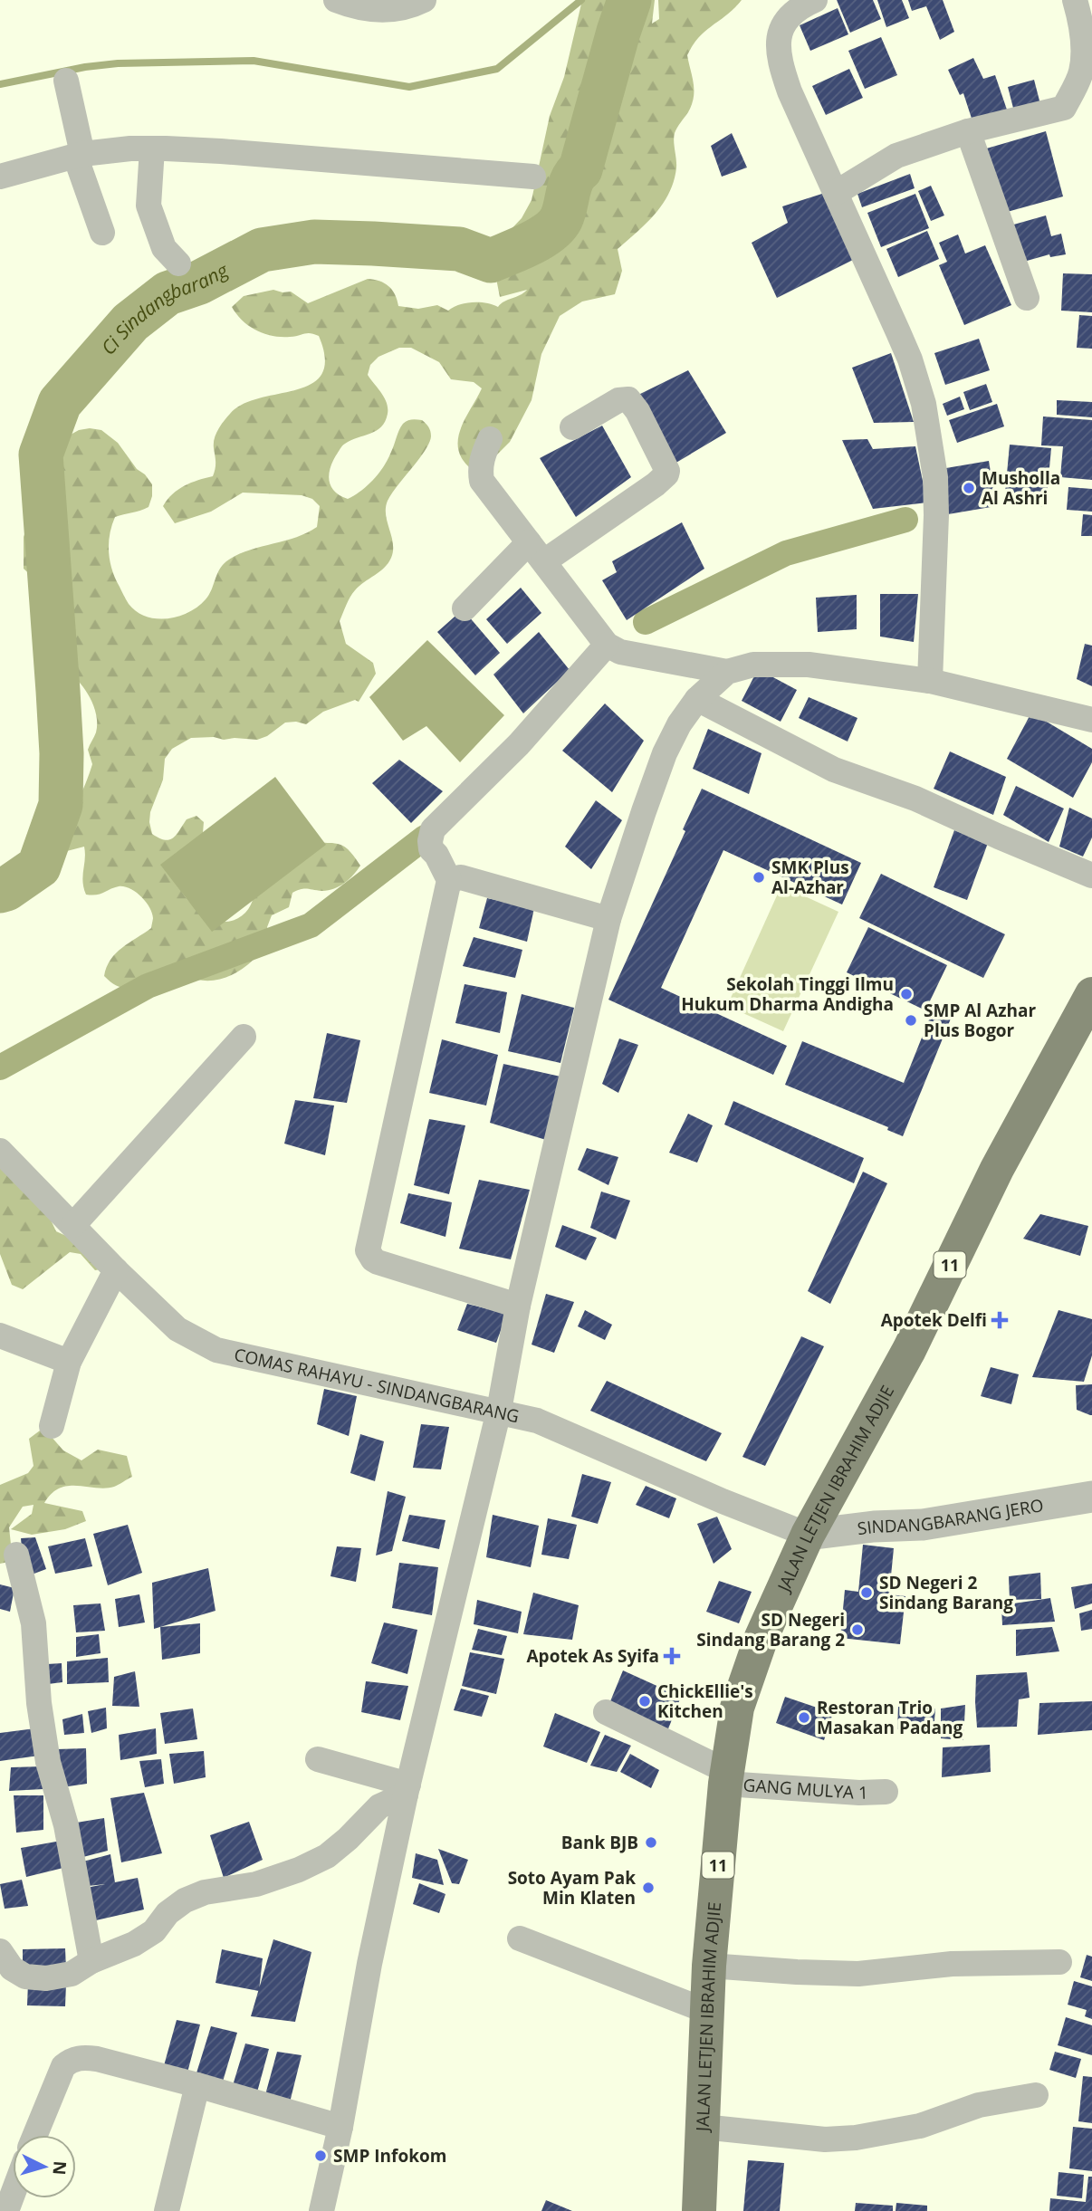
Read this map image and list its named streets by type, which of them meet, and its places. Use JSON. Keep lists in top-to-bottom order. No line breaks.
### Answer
{"streets":{"main road":["11","JALAN LETJEN IBRAHIM ADJIE"],"street":["COMAS RAHAYU - SINDANGBARANG","SINDANGBARANG JERO","GANG MULYA 1"]},"crossings":[["COMAS RAHAYU - SINDANGBARANG","JALAN LETJEN IBRAHIM ADJIE"],["COMAS RAHAYU - SINDANGBARANG","SINDANGBARANG JERO"],["JALAN LETJEN IBRAHIM ADJIE","SINDANGBARANG JERO"],["JALAN LETJEN IBRAHIM ADJIE","GANG MULYA 1"]],"water":["Ci Sindangbarang"],"places":{"other":["Musholla Al Ashri","SMK Plus Al-Azhar","Sekolah Tinggi Ilmu Hukum Dharma Andigha","SMP Al Azhar Plus Bogor","SD Negeri 2 Sindang Barang","SD Negeri Sindang Barang 2","ChickEllie's Kitchen","Restoran Trio Masakan Padang","Bank BJB","Soto Ayam Pak Min Klaten","SMP Infokom"],"health":["Apotek Delfi","Apotek As Syifa"]},"north":"right"}
